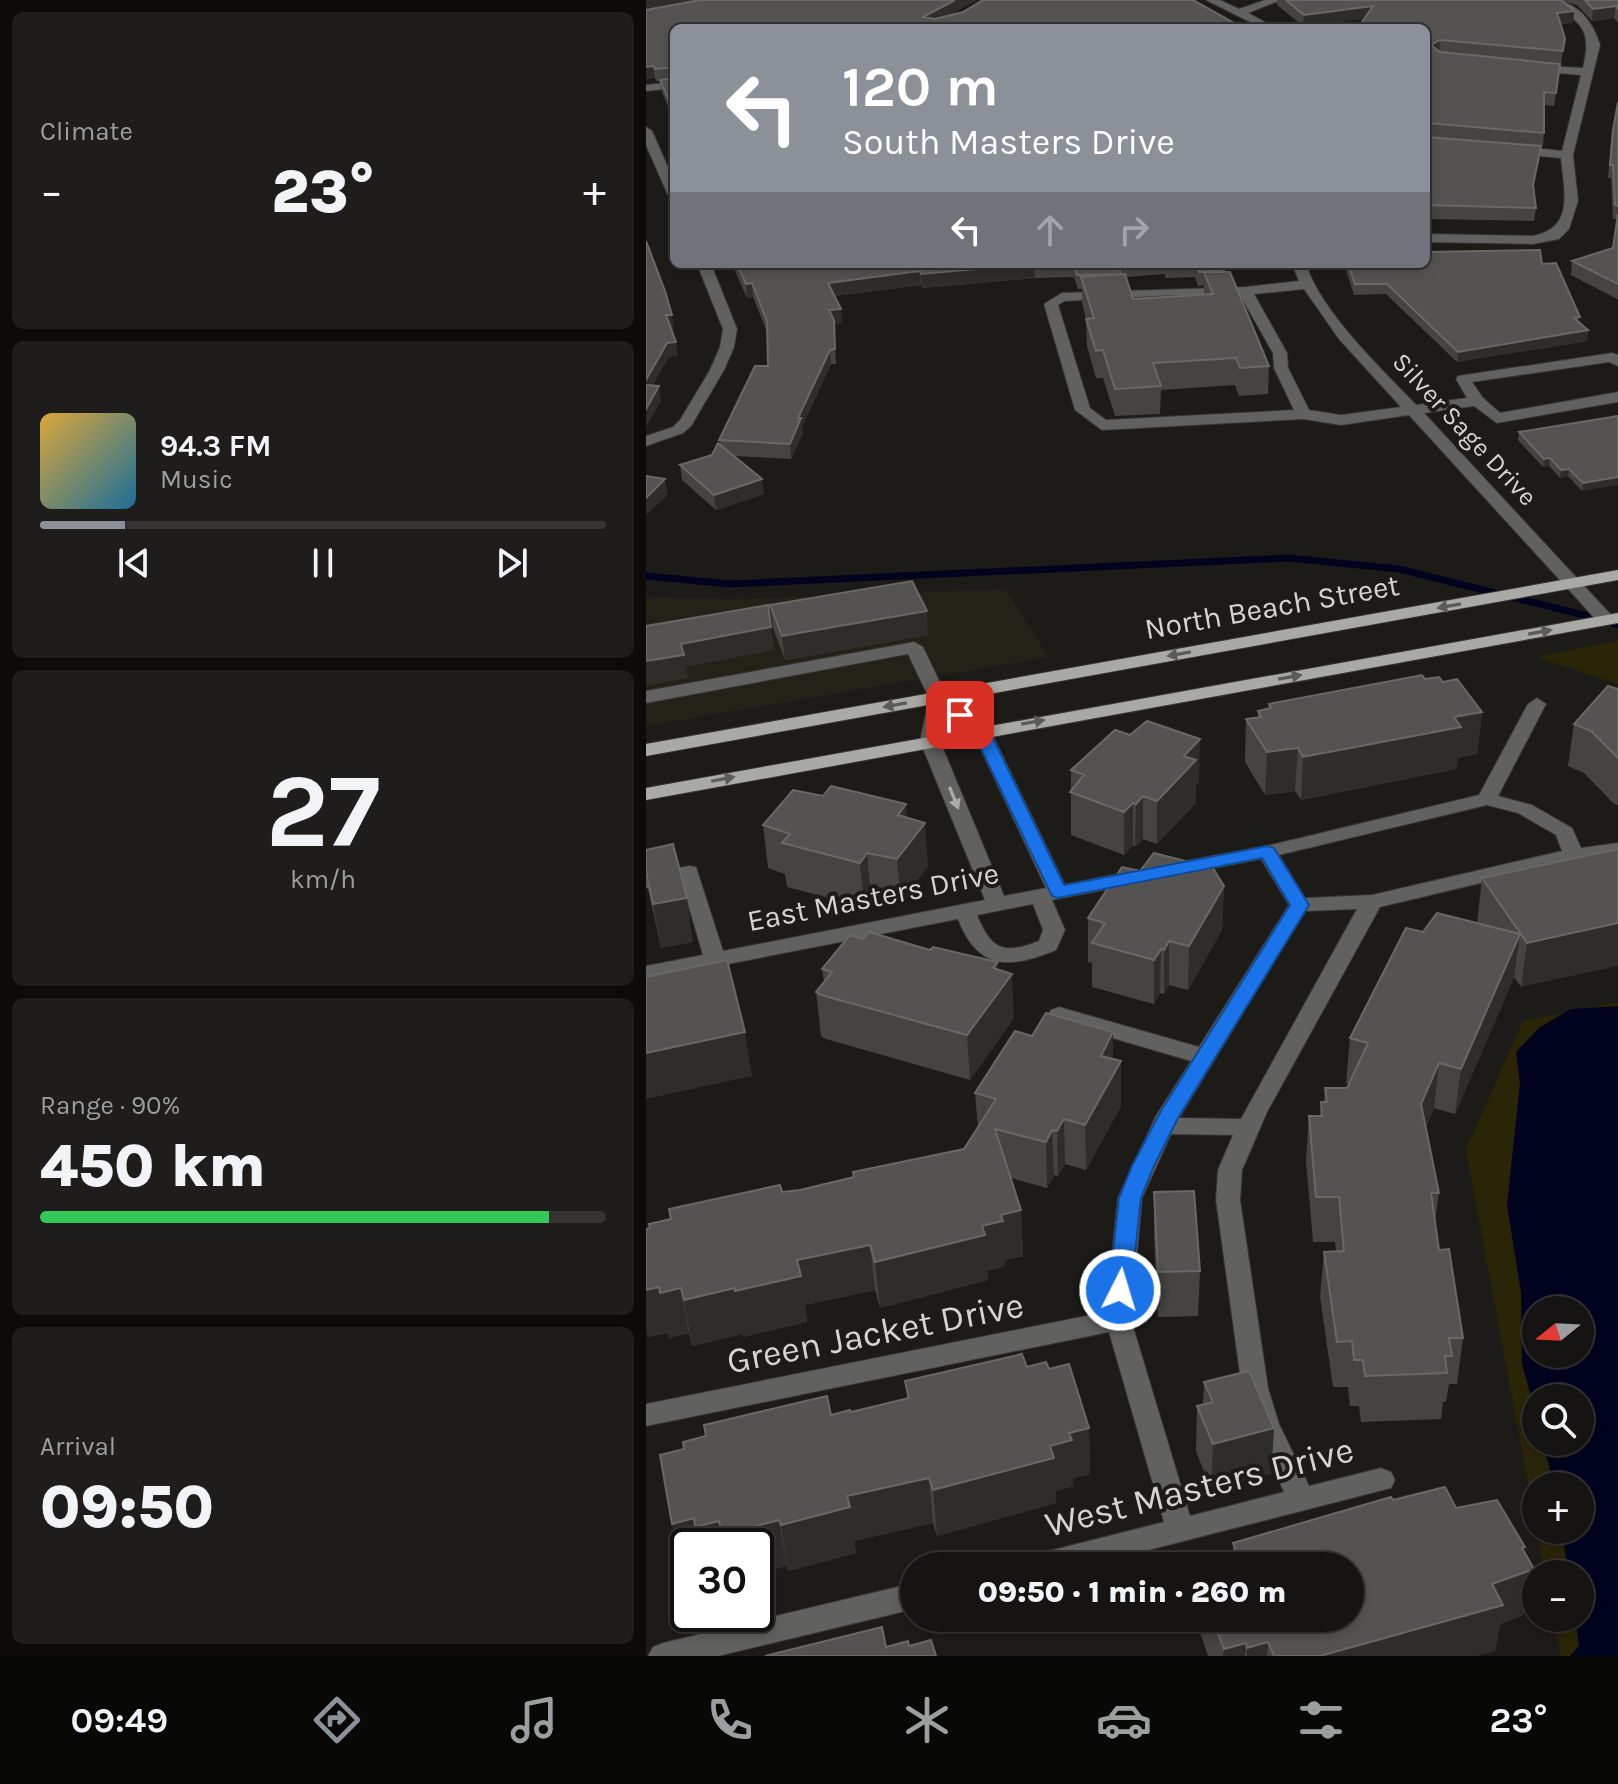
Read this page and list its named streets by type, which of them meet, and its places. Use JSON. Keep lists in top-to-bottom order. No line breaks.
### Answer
{"streets":{"main road":["North Beach Street"],"street":["Silver Sage Drive","East Masters Drive","Green Jacket Drive","West Masters Drive"]},"crossings":[["Silver Sage Drive","North Beach Street"]],"north":"left","page":{"tile":["Climate",["27","km/h"],["Range · 90%","450 km"],["Arrival","09:50"]],"turn":["120 m","South Masters Drive"],"heat":["−","23°","+"],"song":["94.3 FM","Music"],"map_buttons":["+","−"],"limit":"30","trip":"09:50 · 1 min · 260 m","tabs":["09:49","23°"]}}
